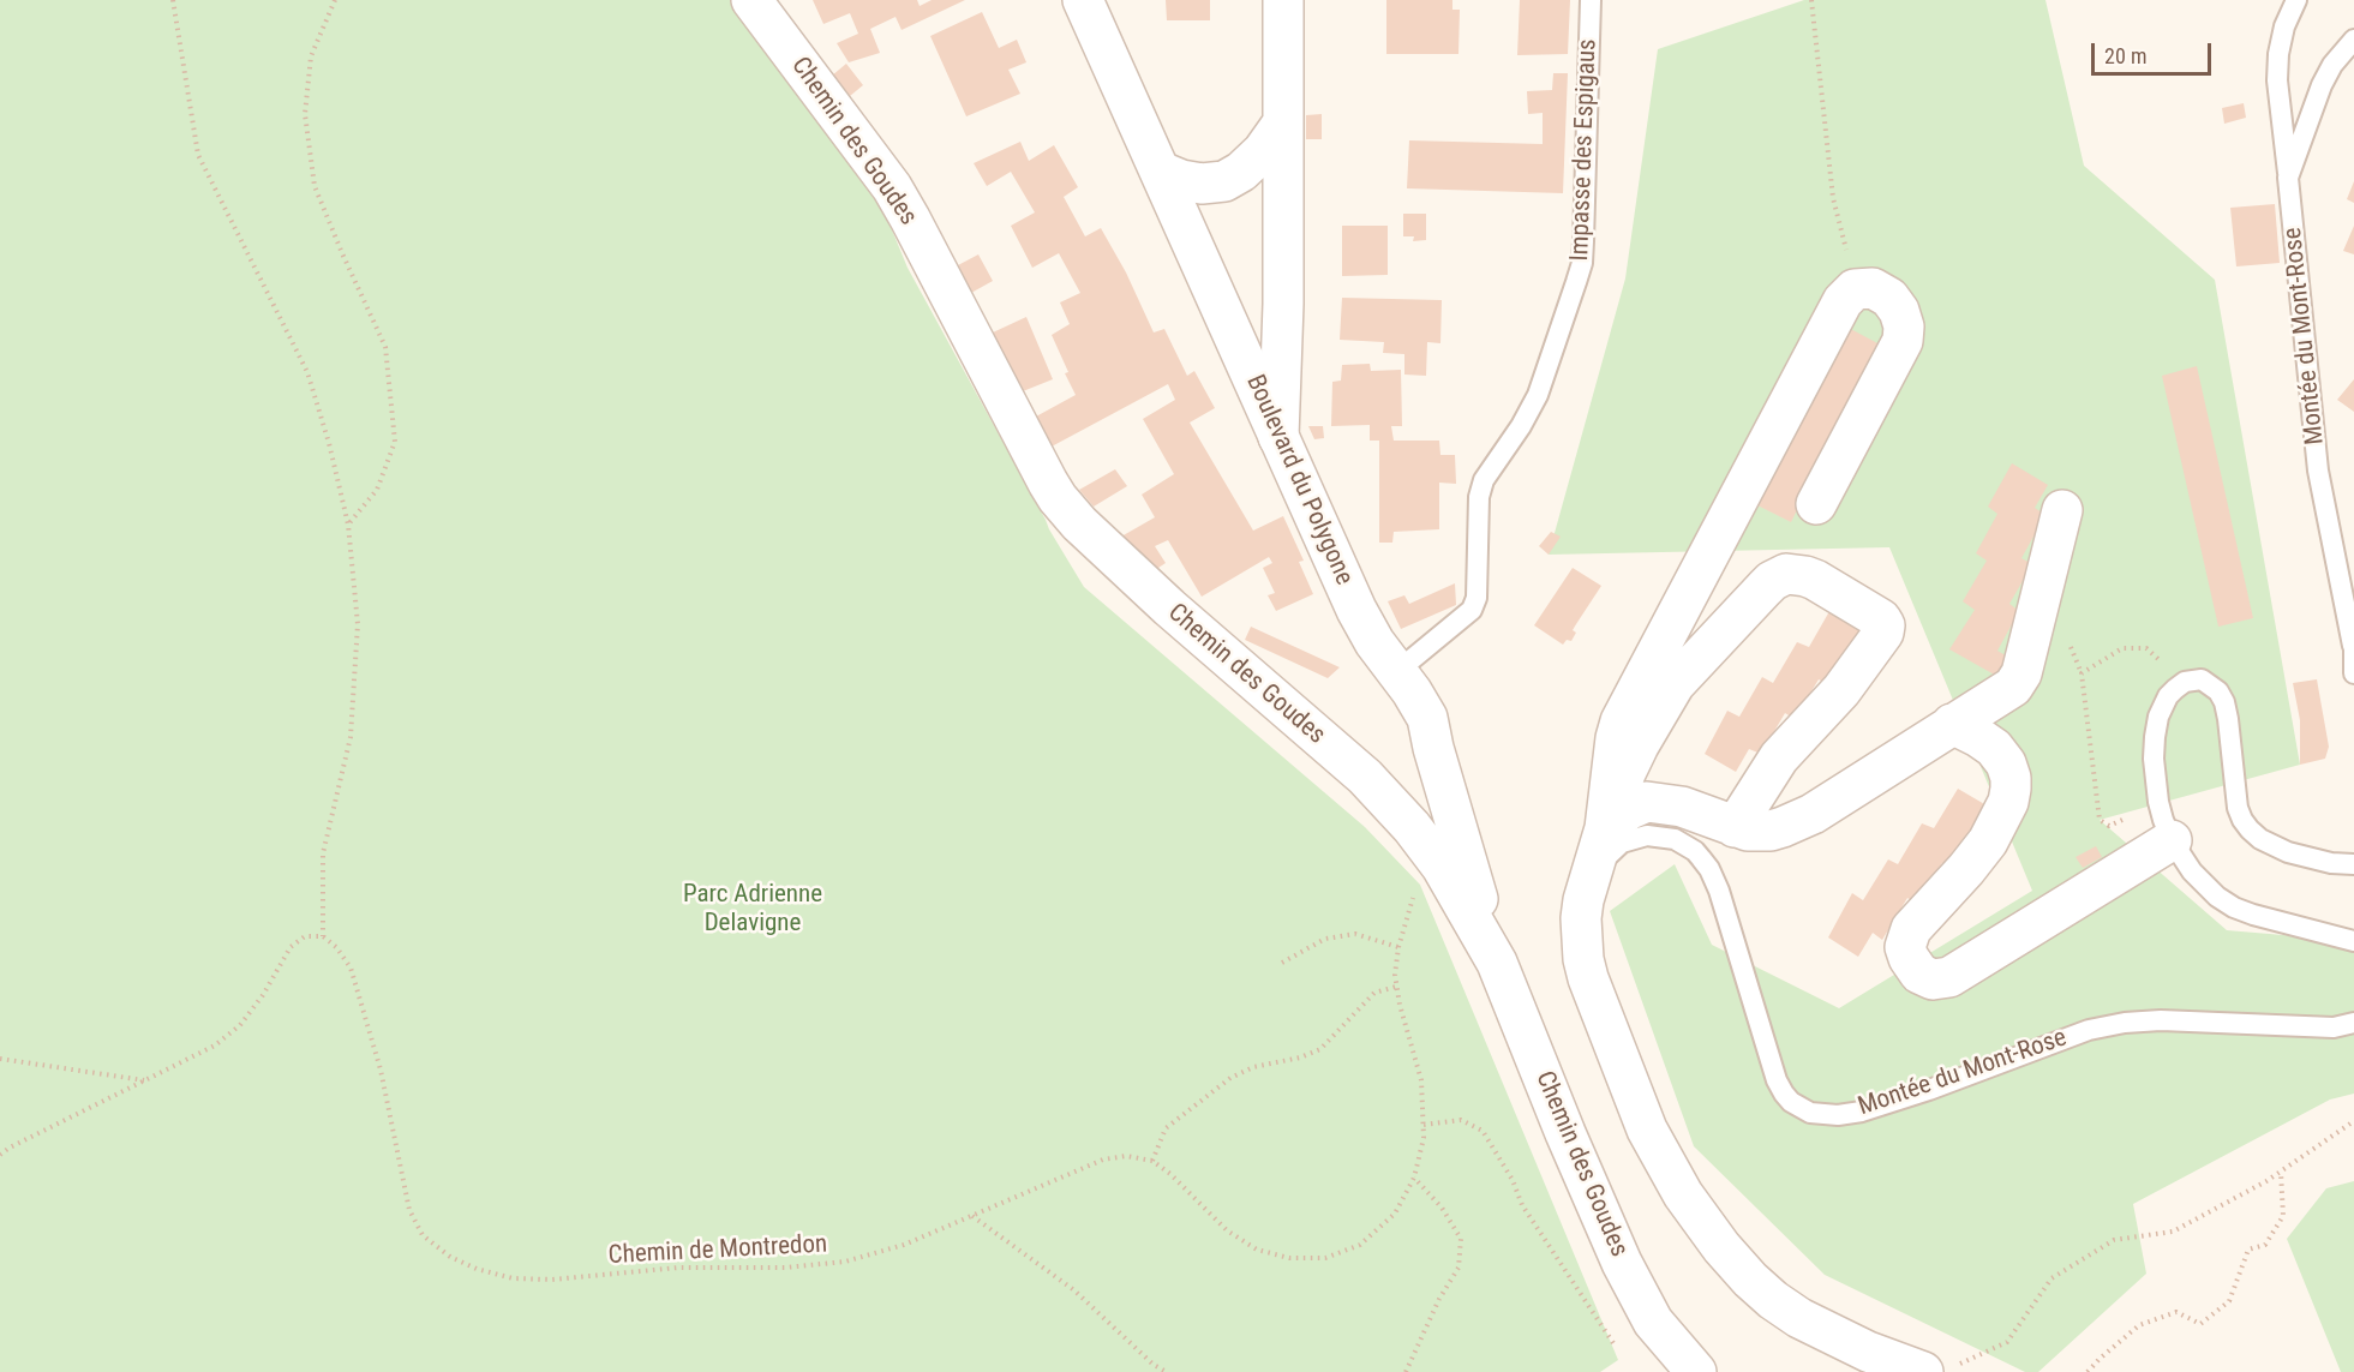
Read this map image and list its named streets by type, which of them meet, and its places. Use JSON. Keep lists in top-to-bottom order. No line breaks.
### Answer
{"streets":{"street":["Chemin des Goudes","Montée du Mont-Rose","Boulevard du Polygone"],"lane":["Impasse des Espigaus"],"path":["Chemin de Montredon"]},"crossings":[["Chemin des Goudes","Boulevard du Polygone"],["Impasse des Espigaus","Boulevard du Polygone"]],"parks":["Parc Adrienne Delavigne"],"scale_bar":"20 m"}
